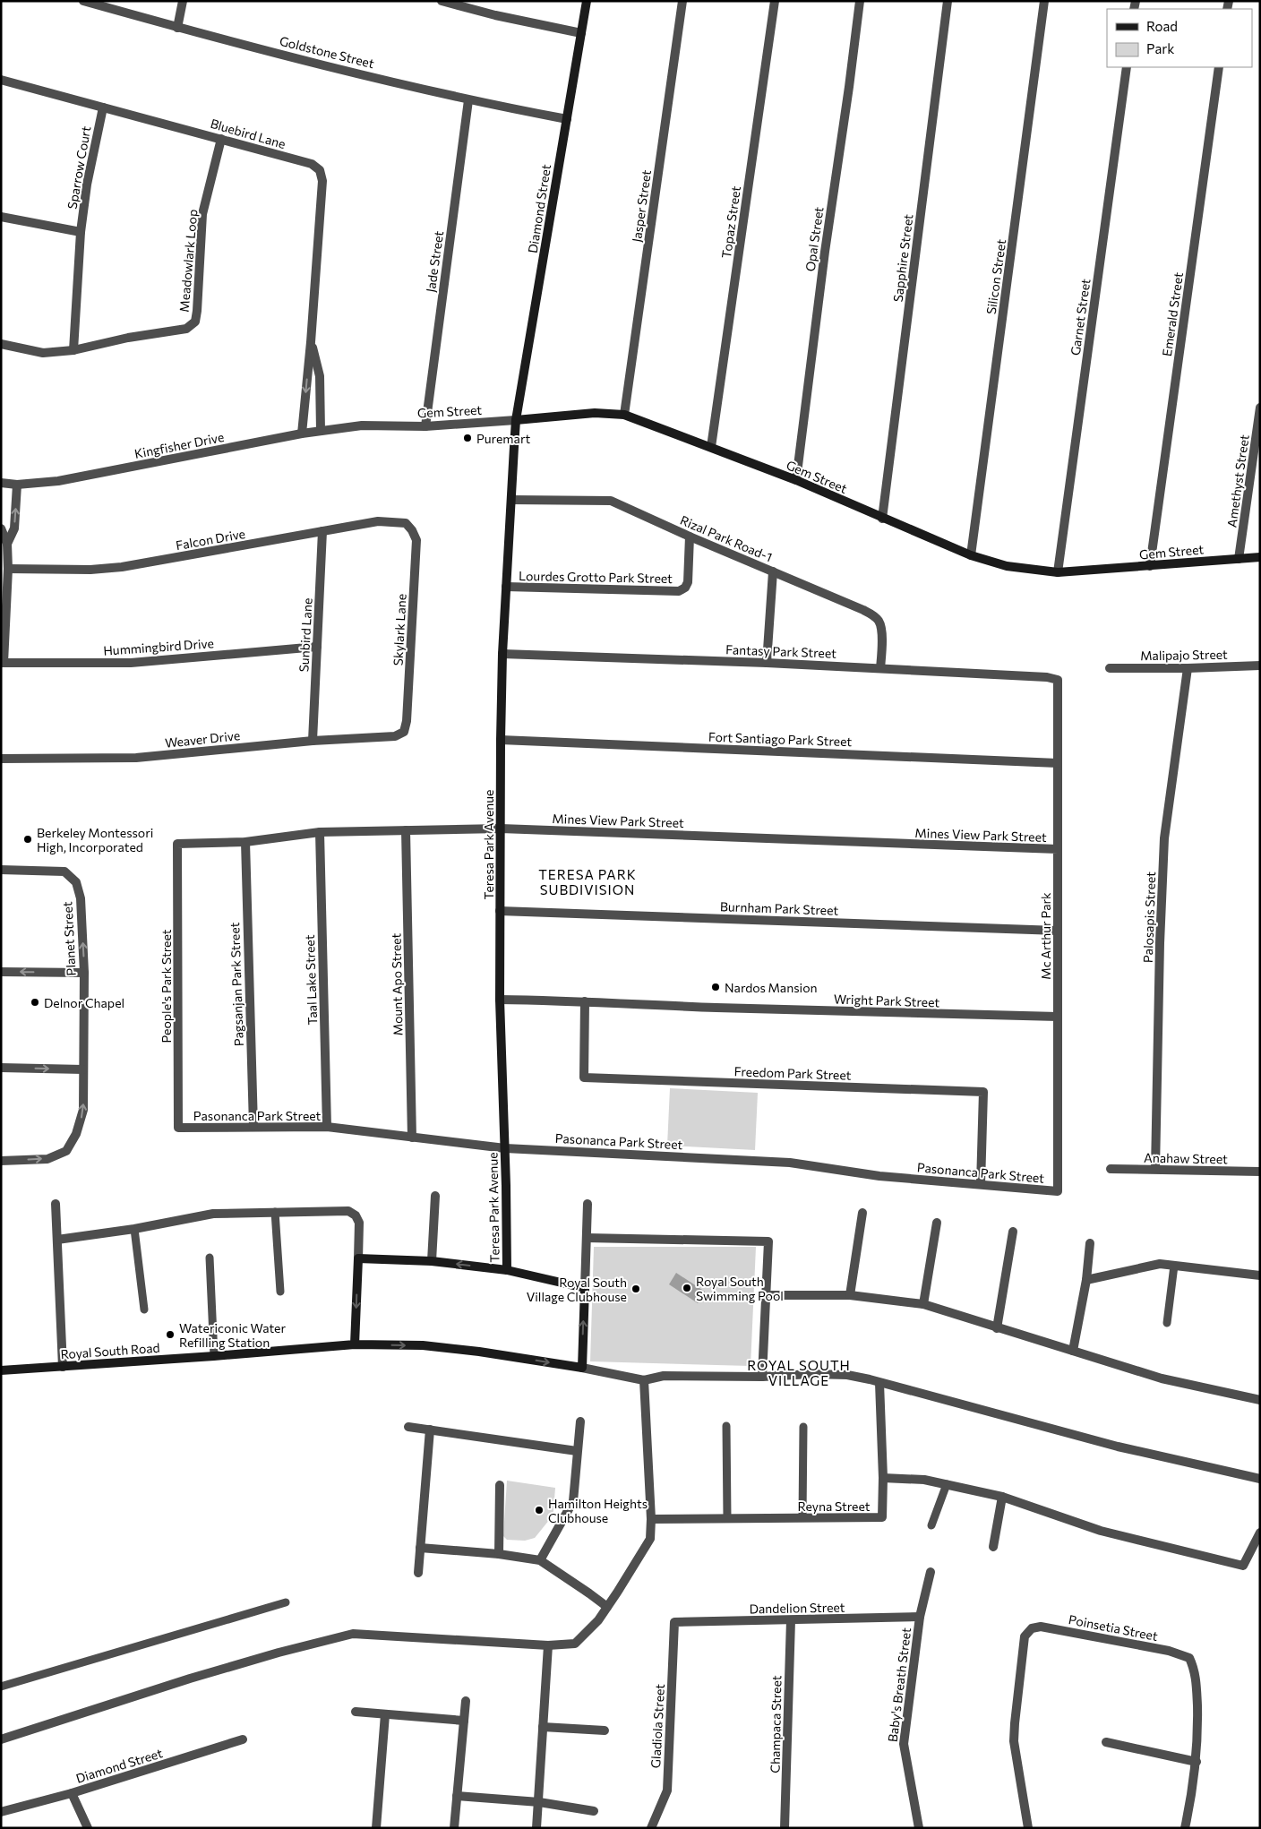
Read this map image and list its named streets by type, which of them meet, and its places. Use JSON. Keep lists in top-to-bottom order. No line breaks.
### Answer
{"streets":{"street":["Goldstone Street","Bluebird Lane","Sparrow Court","Jasper Street","Diamond Street","Topaz Street","Opal Street","Sapphire Street","Meadowlark Loop","Jade Street","Silicon Street","Emerald Street","Garnet Street","Gem Street","Kingfisher Drive","Amethyst Street","Rizal Park Road-1","Falcon Drive","Lourdes Grotto Park Street","Skylark Lane","Sunbird Lane","Hummingbird Drive","Fantasy Park Street","Malipajo Street","Weaver Drive","Fort Santiago Park Street","Mines View Park Street","Teresa Park Avenue","Burnham Park Street","Palosapis Street","Mc Arthur Park","Planet Street","Taal Lake Street","Pagsanjan Park Street","Mount Apo Street","People's Park Street","Wright Park Street","Freedom Park Street","Pasonanca Park Street","Anahaw Street","Royal South Road","Reyna Street","Dandelion Street","Poinsetia Street","Baby's Breath Street","Champaca Street","Gladiola Street"]},"crossings":[["Goldstone Street","Diamond Street"],["Goldstone Street","Jade Street"],["Bluebird Lane","Sparrow Court"],["Bluebird Lane","Meadowlark Loop"],["Bluebird Lane","Kingfisher Drive"],["Sparrow Court","Meadowlark Loop"],["Jasper Street","Gem Street"],["Diamond Street","Gem Street"],["Diamond Street","Teresa Park Avenue"],["Topaz Street","Gem Street"],["Opal Street","Gem Street"],["Sapphire Street","Gem Street"],["Jade Street","Gem Street"],["Silicon Street","Gem Street"],["Emerald Street","Gem Street"],["Garnet Street","Gem Street"],["Gem Street","Kingfisher Drive"],["Gem Street","Amethyst Street"],["Gem Street","Teresa Park Avenue"],["Rizal Park Road-1","Lourdes Grotto Park Street"],["Rizal Park Road-1","Fantasy Park Street"],["Rizal Park Road-1","Teresa Park Avenue"],["Falcon Drive","Skylark Lane"],["Falcon Drive","Sunbird Lane"],["Lourdes Grotto Park Street","Teresa Park Avenue"],["Skylark Lane","Weaver Drive"],["Sunbird Lane","Hummingbird Drive"],["Sunbird Lane","Weaver Drive"],["Fantasy Park Street","Teresa Park Avenue"],["Fantasy Park Street","Mc Arthur Park"],["Malipajo Street","Palosapis Street"],["Fort Santiago Park Street","Teresa Park Avenue"],["Fort Santiago Park Street","Mc Arthur Park"],["Mines View Park Street","Teresa Park Avenue"],["Mines View Park Street","Mc Arthur Park"],["Mines View Park Street","Taal Lake Street"],["Mines View Park Street","Pagsanjan Park Street"],["Mines View Park Street","Mount Apo Street"],["Mines View Park Street","People's Park Street"],["Teresa Park Avenue","Burnham Park Street"],["Teresa Park Avenue","Wright Park Street"],["Teresa Park Avenue","Pasonanca Park Street"],["Burnham Park Street","Mc Arthur Park"],["Palosapis Street","Anahaw Street"],["Mc Arthur Park","Wright Park Street"],["Mc Arthur Park","Pasonanca Park Street"],["Taal Lake Street","Pasonanca Park Street"],["Pagsanjan Park Street","Pasonanca Park Street"],["Mount Apo Street","Pasonanca Park Street"],["People's Park Street","Pasonanca Park Street"],["Wright Park Street","Freedom Park Street"],["Freedom Park Street","Pasonanca Park Street"],["Dandelion Street","Baby's Breath Street"],["Dandelion Street","Champaca Street"],["Dandelion Street","Gladiola Street"]],"one_way":["Royal South Road"],"districts":["TERESA PARK SUBDIVISION","ROYAL SOUTH VILLAGE"],"places":["Puremart","Berkeley Montessori High, Incorporated","Nardos Mansion","Delnor Chapel","Royal South Swimming Pool","Royal South Village Clubhouse","Watericonic Water Refilling Station","Hamilton Heights Clubhouse"],"legend":["Road","Park"]}
